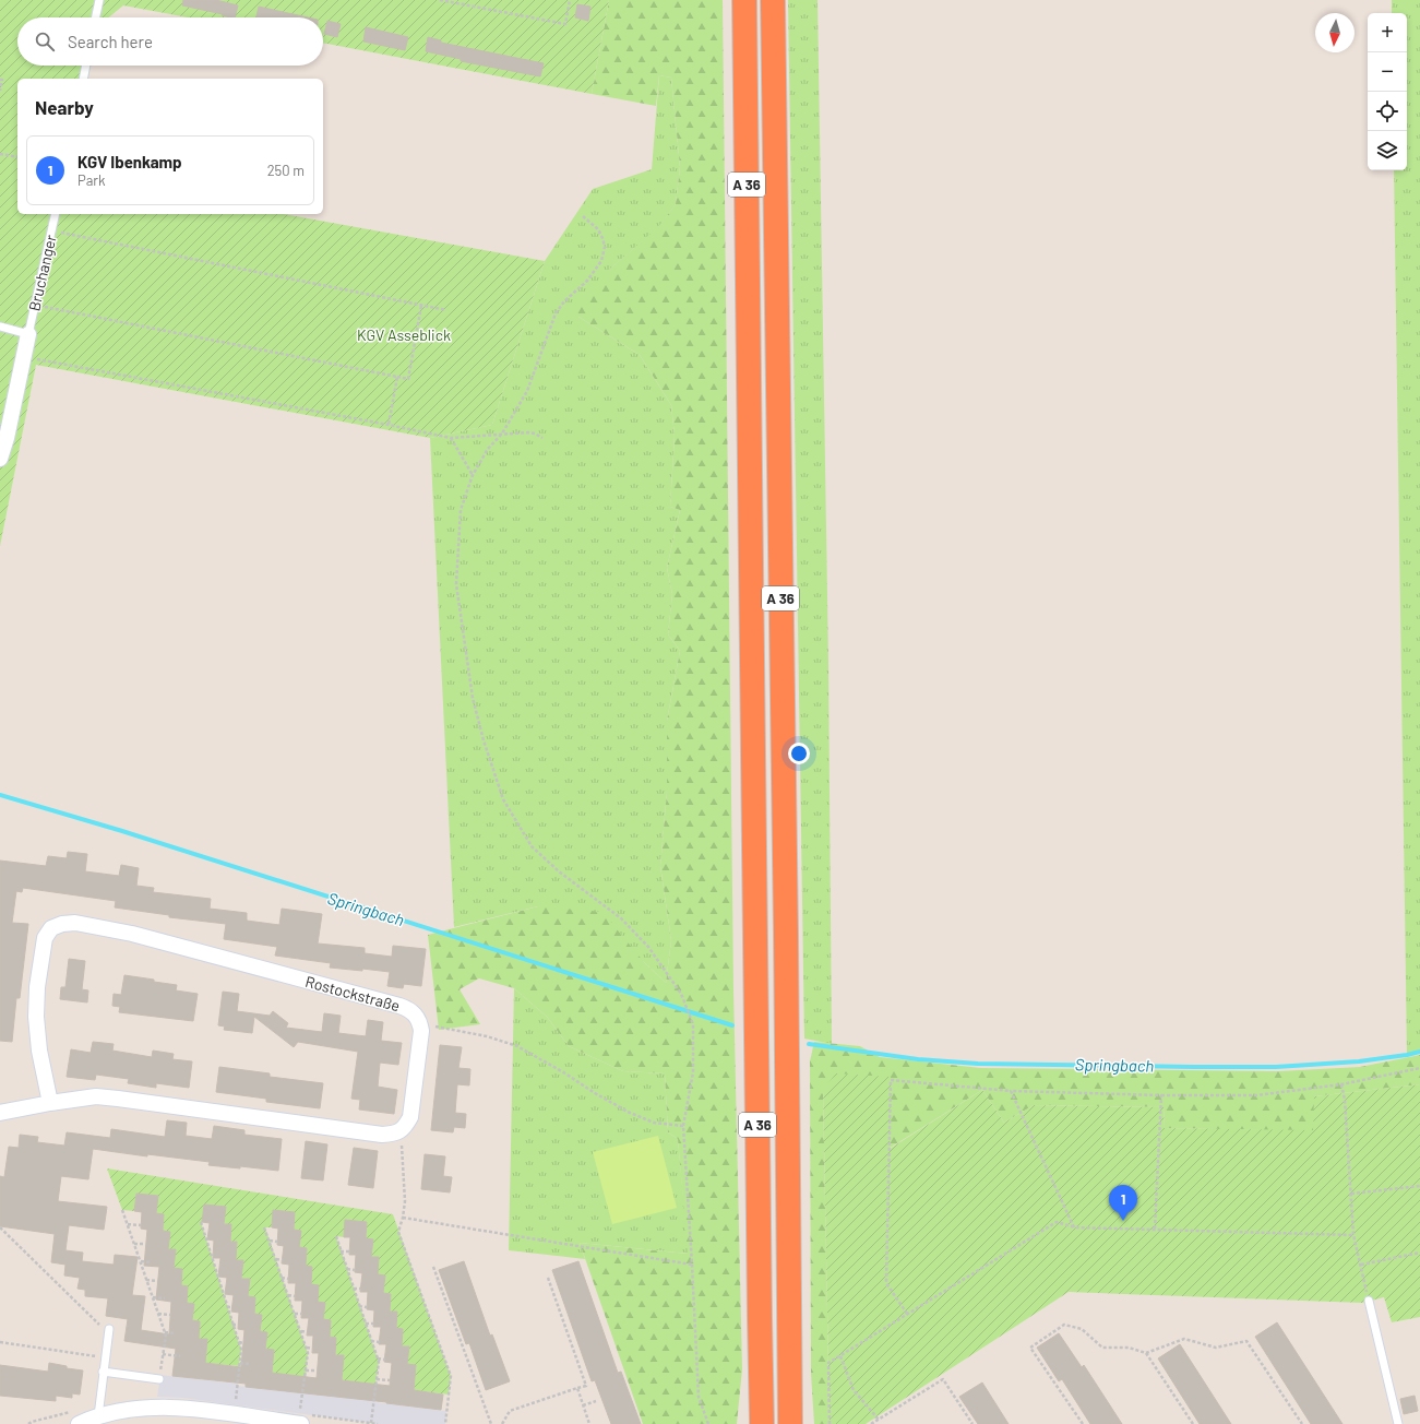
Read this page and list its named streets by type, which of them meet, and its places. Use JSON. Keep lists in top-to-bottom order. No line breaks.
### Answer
{"streets":{"highway":["A 36"],"street":["Rostockstraße"],"lane":["Bruchanger"]},"water":["Springbach"],"parks":["KGV Asseblick"],"north":"bottom","page":{"map_buttons":["+","−"],"search":"Search here","heading":"Nearby","list":[{"mark":"1","name":"KGV Ibenkamp","note":"Park","value":"250 m"}],"pins":"1"}}
